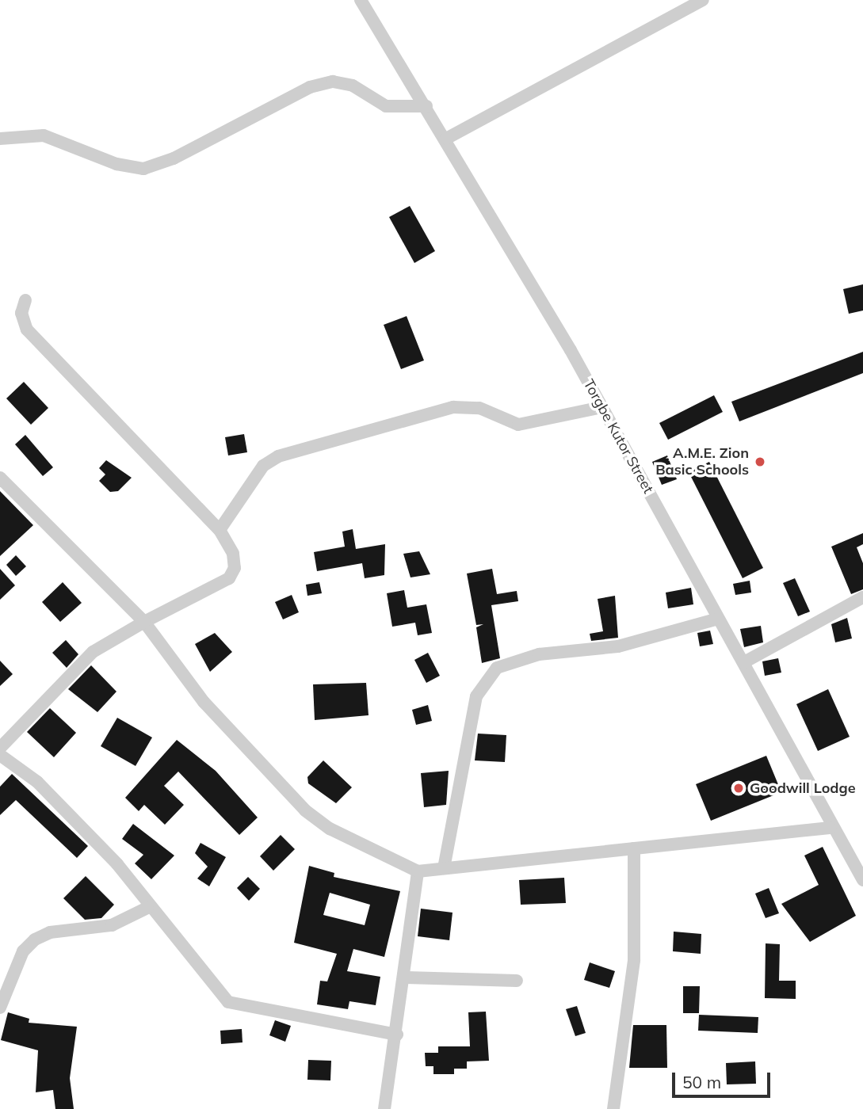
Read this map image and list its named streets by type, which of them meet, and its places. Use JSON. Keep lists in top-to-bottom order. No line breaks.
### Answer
{"streets":{"street":["Torgbe Kutor Street"]},"places":["A.M.E. Zion Basic Schools","Goodwill Lodge"],"scale_bar":"50 m"}
